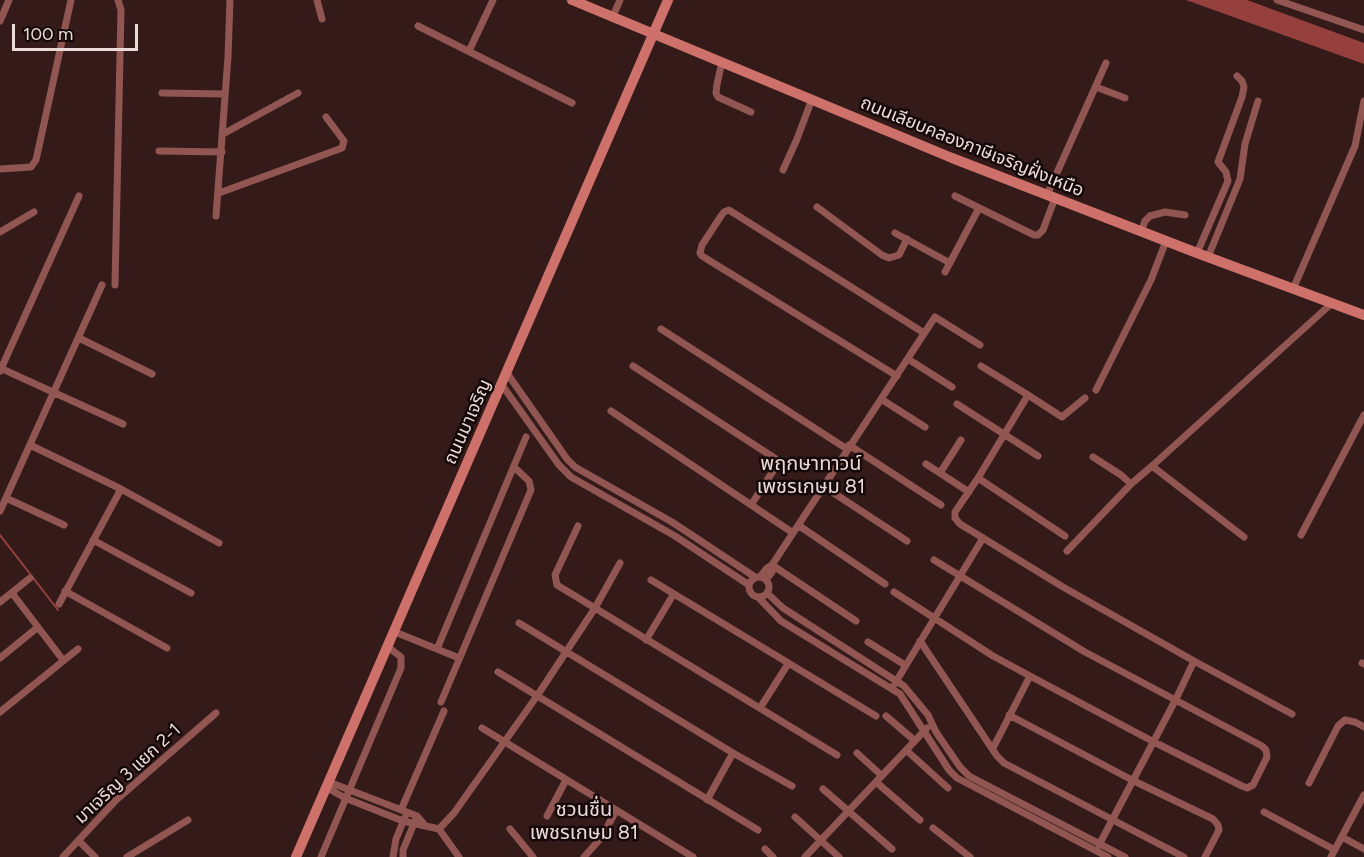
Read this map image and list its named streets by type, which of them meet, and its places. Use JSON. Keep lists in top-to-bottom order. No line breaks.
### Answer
{"streets":{"main road":["ถนนเลียบคลองภาษีเจริญฝั่งเหนือ","ถนนมาเจริญ"],"street":["มาเจริญ 3 แยก 2-1"]},"crossings":[["ถนนเลียบคลองภาษีเจริญฝั่งเหนือ","ถนนมาเจริญ"]],"districts":["พฤกษาทาวน์ เพชรเกษม 81","ชวนชื่น เพชรเกษม 81"],"scale_bar":"100 m"}
